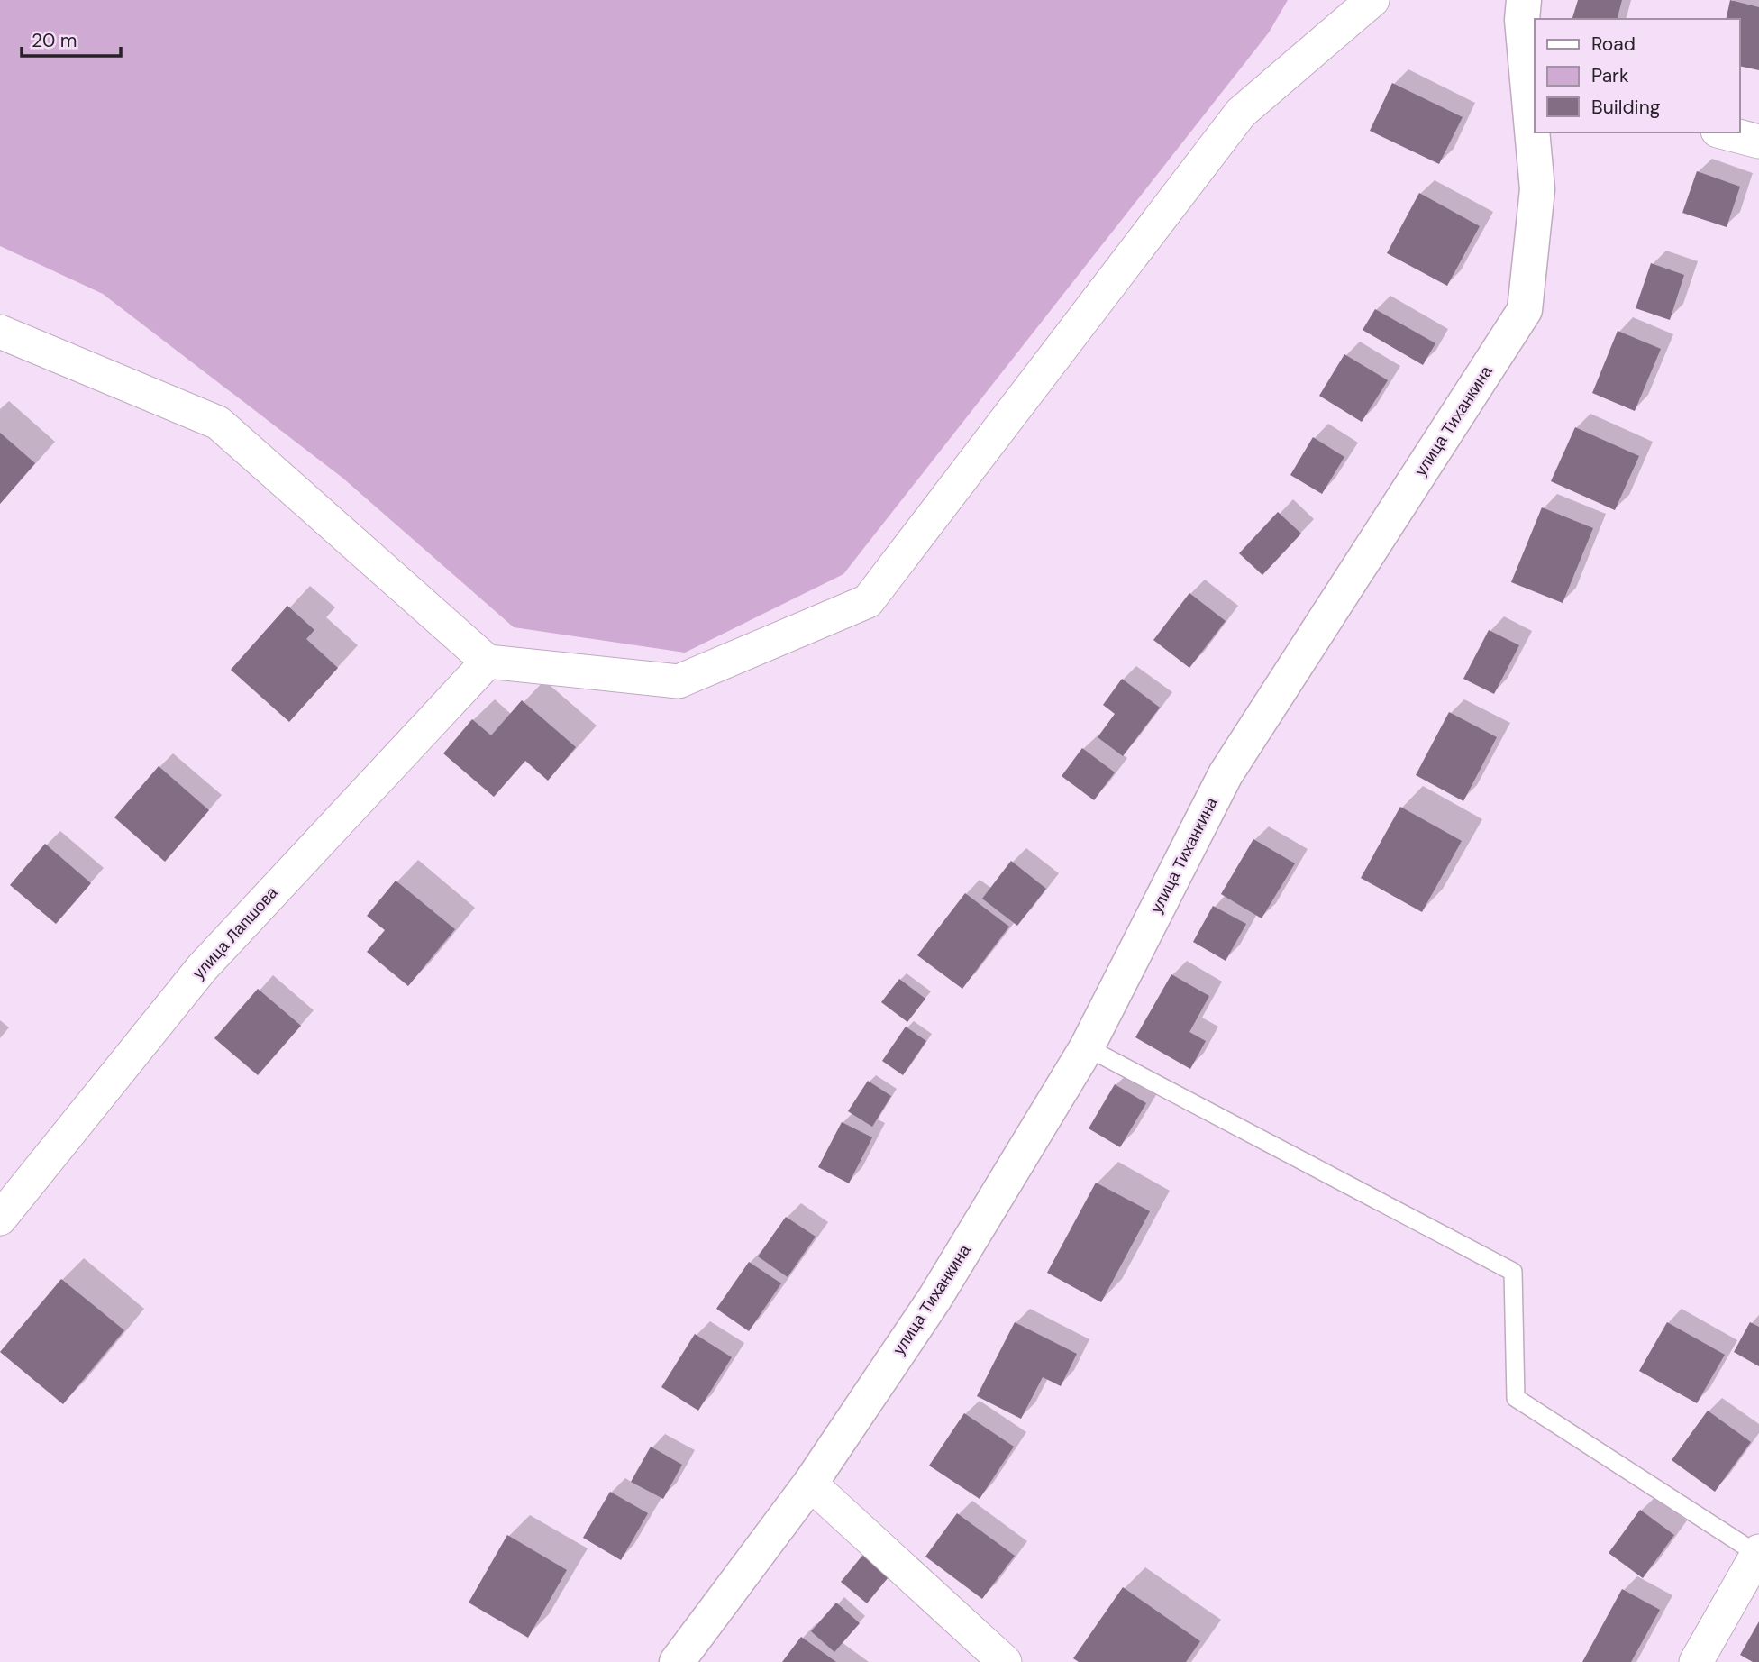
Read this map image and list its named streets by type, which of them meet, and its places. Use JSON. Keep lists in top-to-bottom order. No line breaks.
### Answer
{"streets":{"street":["улица Тиханкина","улица Лапшова"]},"legend":["Road","Park","Building"],"scale_bar":"20 m"}
